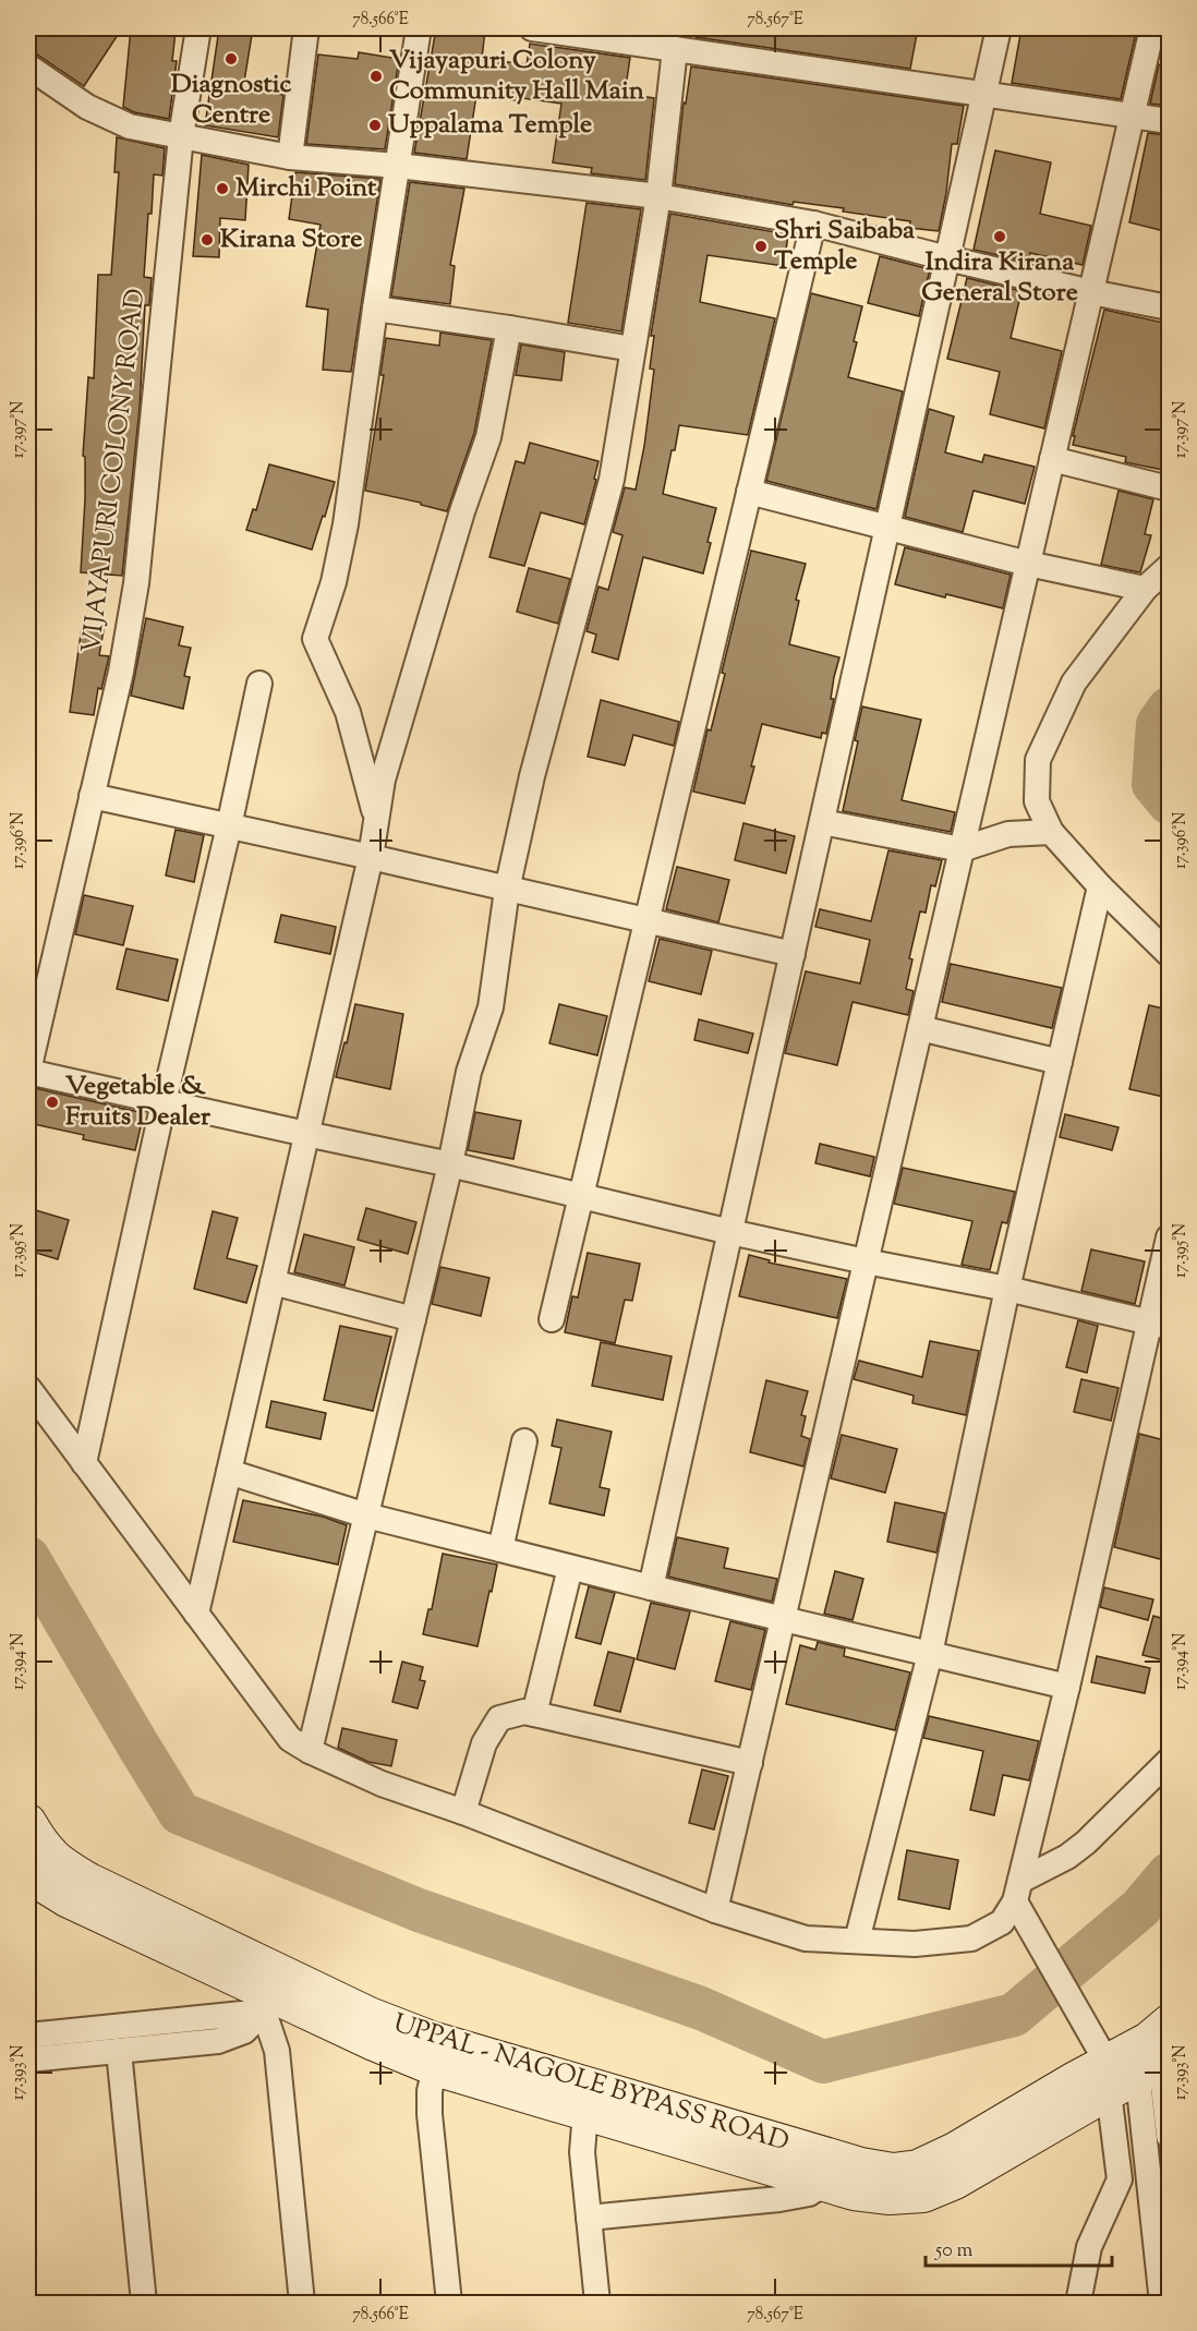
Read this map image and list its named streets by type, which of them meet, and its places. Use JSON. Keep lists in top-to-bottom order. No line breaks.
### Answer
{"streets":{"street":["VIJAYAPURI COLONY ROAD","UPPAL - NAGOLE BYPASS ROAD"]},"places":["Diagnostic Centre","Vijayapuri Colony Community Hall Main","Uppalama Temple","Mirchi Point","Indira Kirana General Store","Kirana Store","Shri Saibaba Temple","Vegetable & Fruits Dealer"],"scale_bar":"50 m","coordinates":["78.566°E","78.567°E","17.397°N","17.396°N","17.395°N","17.394°N","17.393°N"]}
